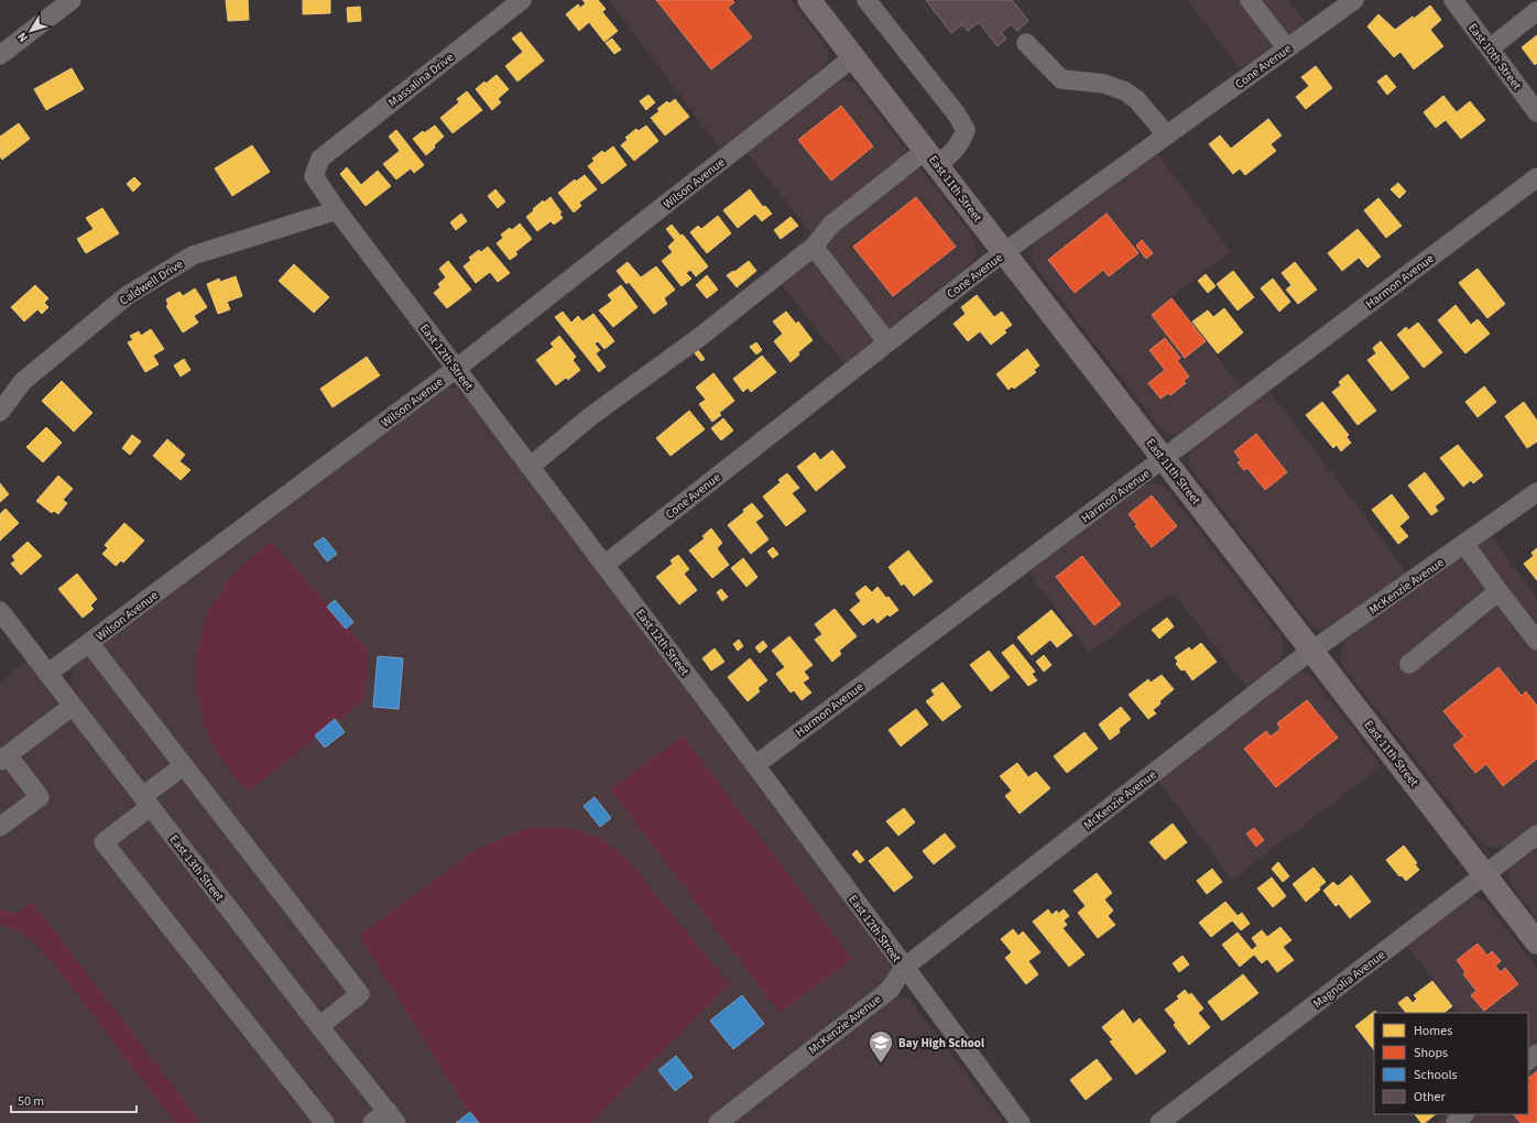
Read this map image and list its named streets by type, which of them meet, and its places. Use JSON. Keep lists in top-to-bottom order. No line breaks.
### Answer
{"streets":{"main road":["East 11th Street"],"street":["East 10th Street","Cone Avenue","Massalina Drive","Wilson Avenue","Harmon Avenue","Caldwell Drive","East 12th Street","McKenzie Avenue","East 13th Street","Magnolia Avenue"]},"crossings":[["Cone Avenue","East 11th Street"],["Cone Avenue","East 12th Street"],["Massalina Drive","East 12th Street"],["Wilson Avenue","East 11th Street"],["Wilson Avenue","East 12th Street"],["Wilson Avenue","East 13th Street"],["East 11th Street","Harmon Avenue"],["East 11th Street","McKenzie Avenue"],["East 11th Street","Magnolia Avenue"],["Harmon Avenue","East 12th Street"],["Caldwell Drive","East 12th Street"],["East 12th Street","McKenzie Avenue"]],"places":{"school or university":["Bay High School"]},"legend":["Homes","Shops","Schools","Other"],"scale_bar":"50 m","north":"bottom left"}
